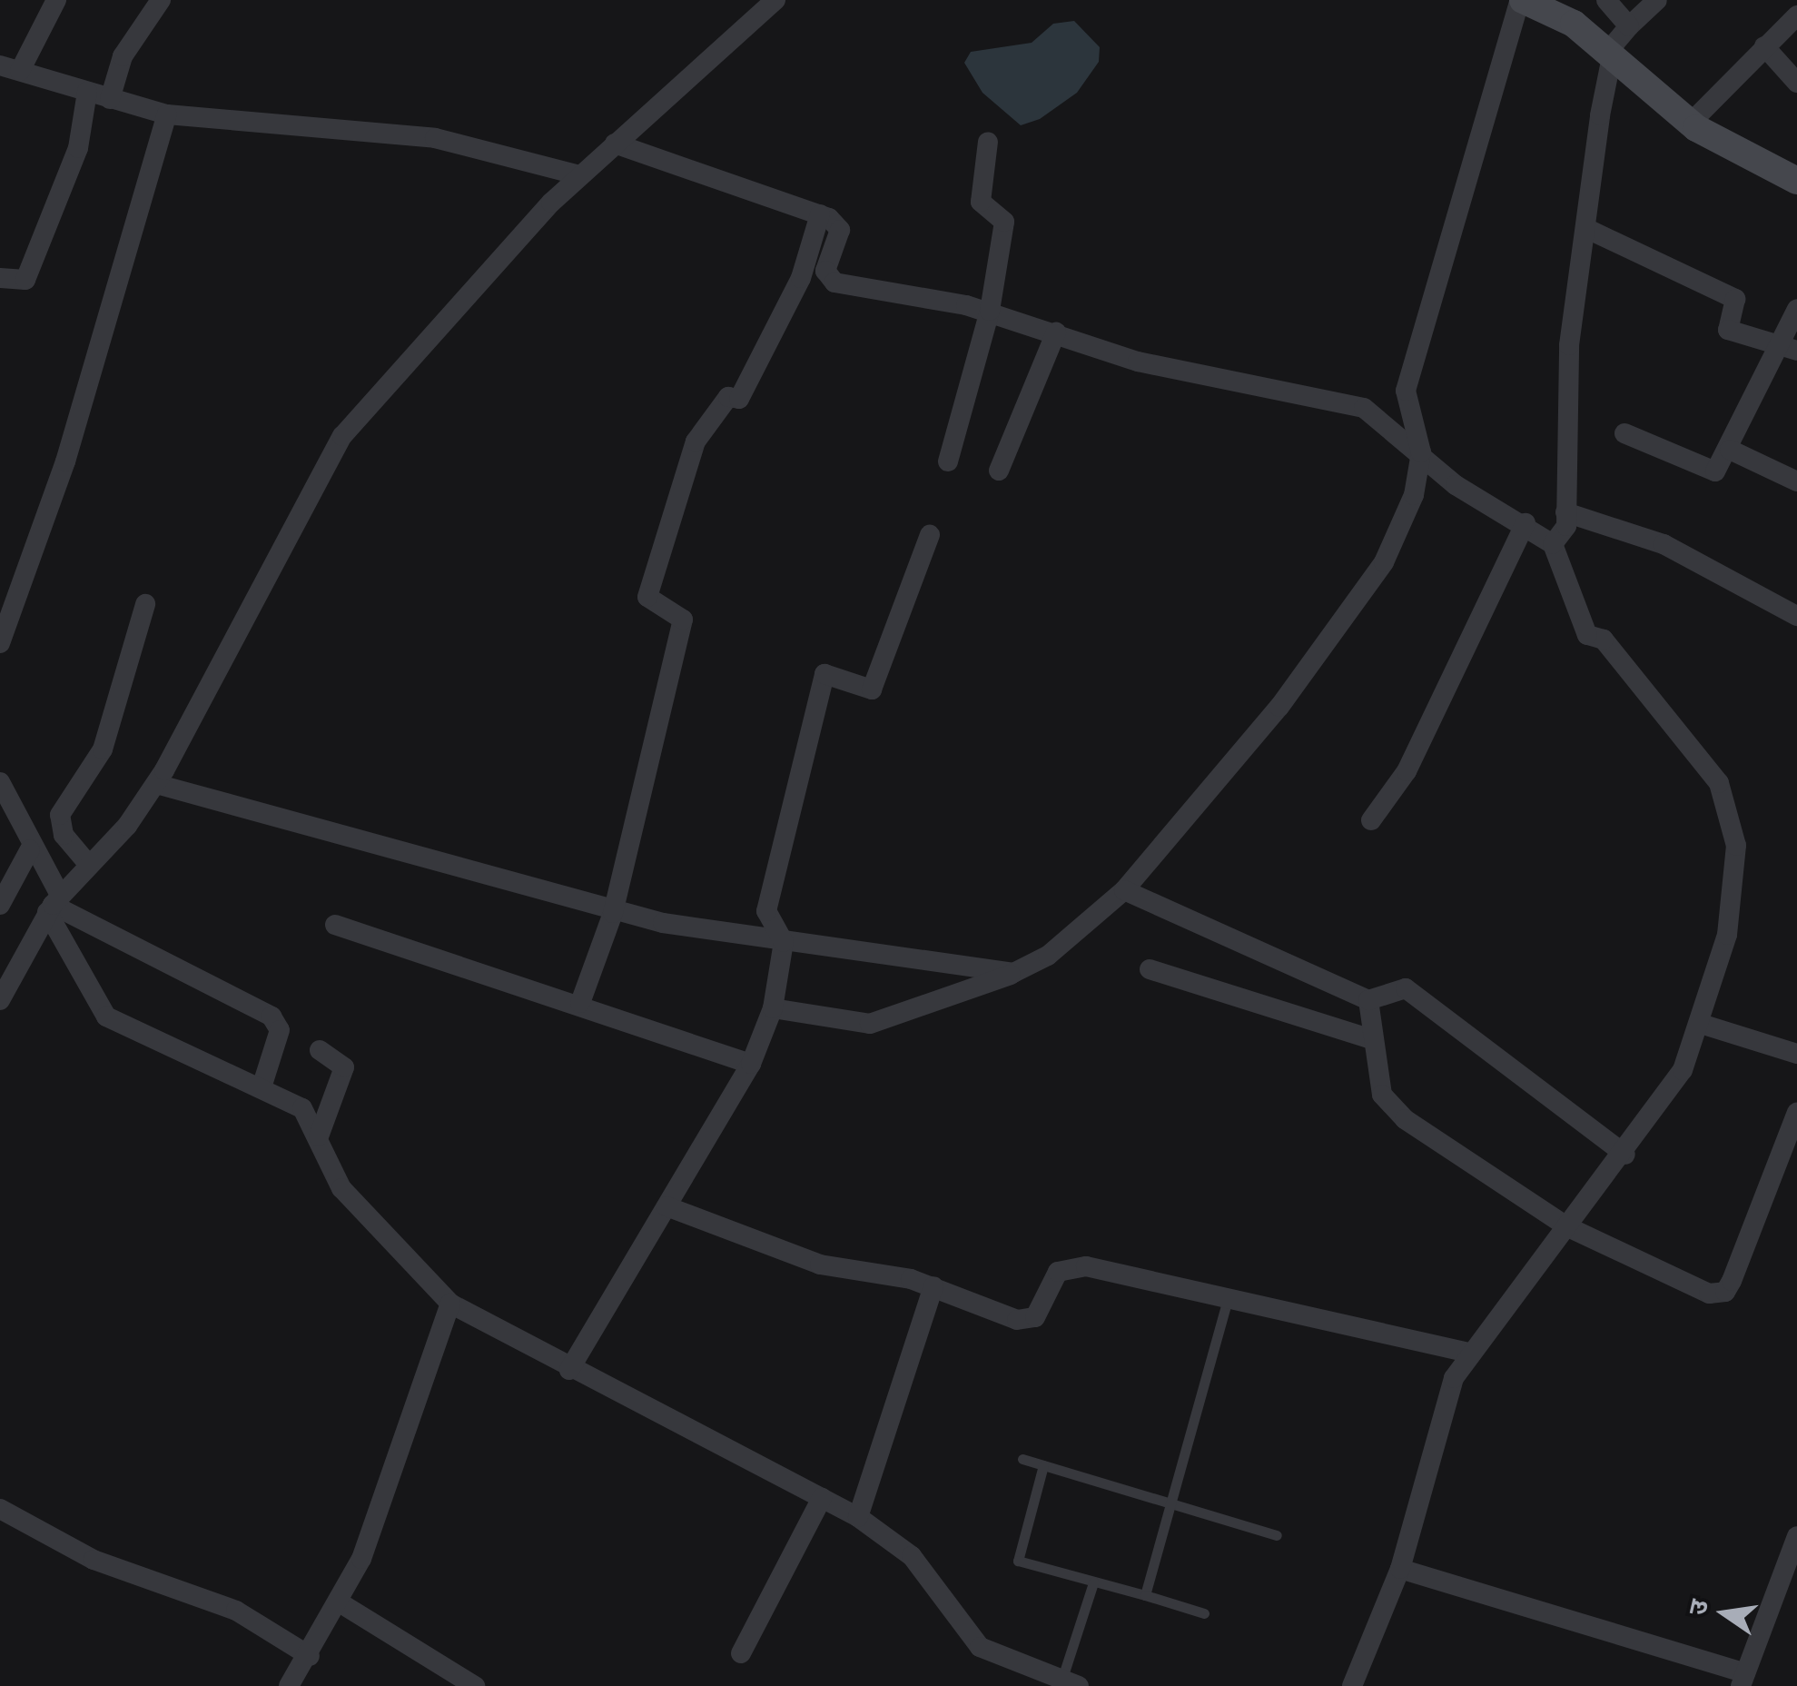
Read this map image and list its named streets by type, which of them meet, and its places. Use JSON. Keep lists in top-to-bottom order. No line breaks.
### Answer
{"north":"left"}
